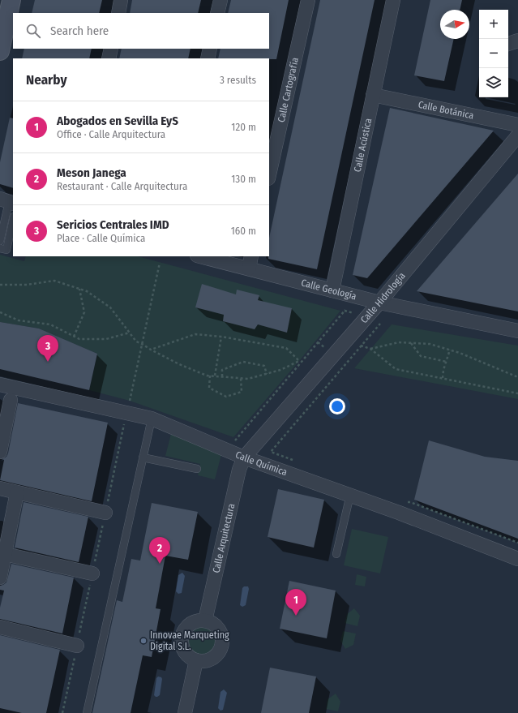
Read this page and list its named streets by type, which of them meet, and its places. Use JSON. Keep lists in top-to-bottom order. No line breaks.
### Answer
{"streets":{"street":["Calle Cartografía","Calle Botánica","Calle Acústica","Calle Geología","Calle Hidrología","Calle Química","Calle Arquitectura"]},"crossings":[["Calle Botánica","Calle Acústica"],["Calle Acústica","Calle Geología"],["Calle Geología","Calle Hidrología"],["Calle Hidrología","Calle Química"],["Calle Hidrología","Calle Arquitectura"],["Calle Química","Calle Arquitectura"]],"places":["Innovae Marqueting Digital S.L."],"north":"right","page":{"map_buttons":["+","−"],"search":"Search here","heading":["Nearby","3 results"],"list":[{"mark":"1","name":"Abogados en Sevilla EyS","note":"Office · Calle Arquitectura","value":"120 m"},{"mark":"2","name":"Meson Janega","note":"Restaurant · Calle Arquitectura","value":"130 m"},{"mark":"3","name":"Sericios Centrales IMD","note":"Place · Calle Química","value":"160 m"}],"pins":["3","2","1"]}}
